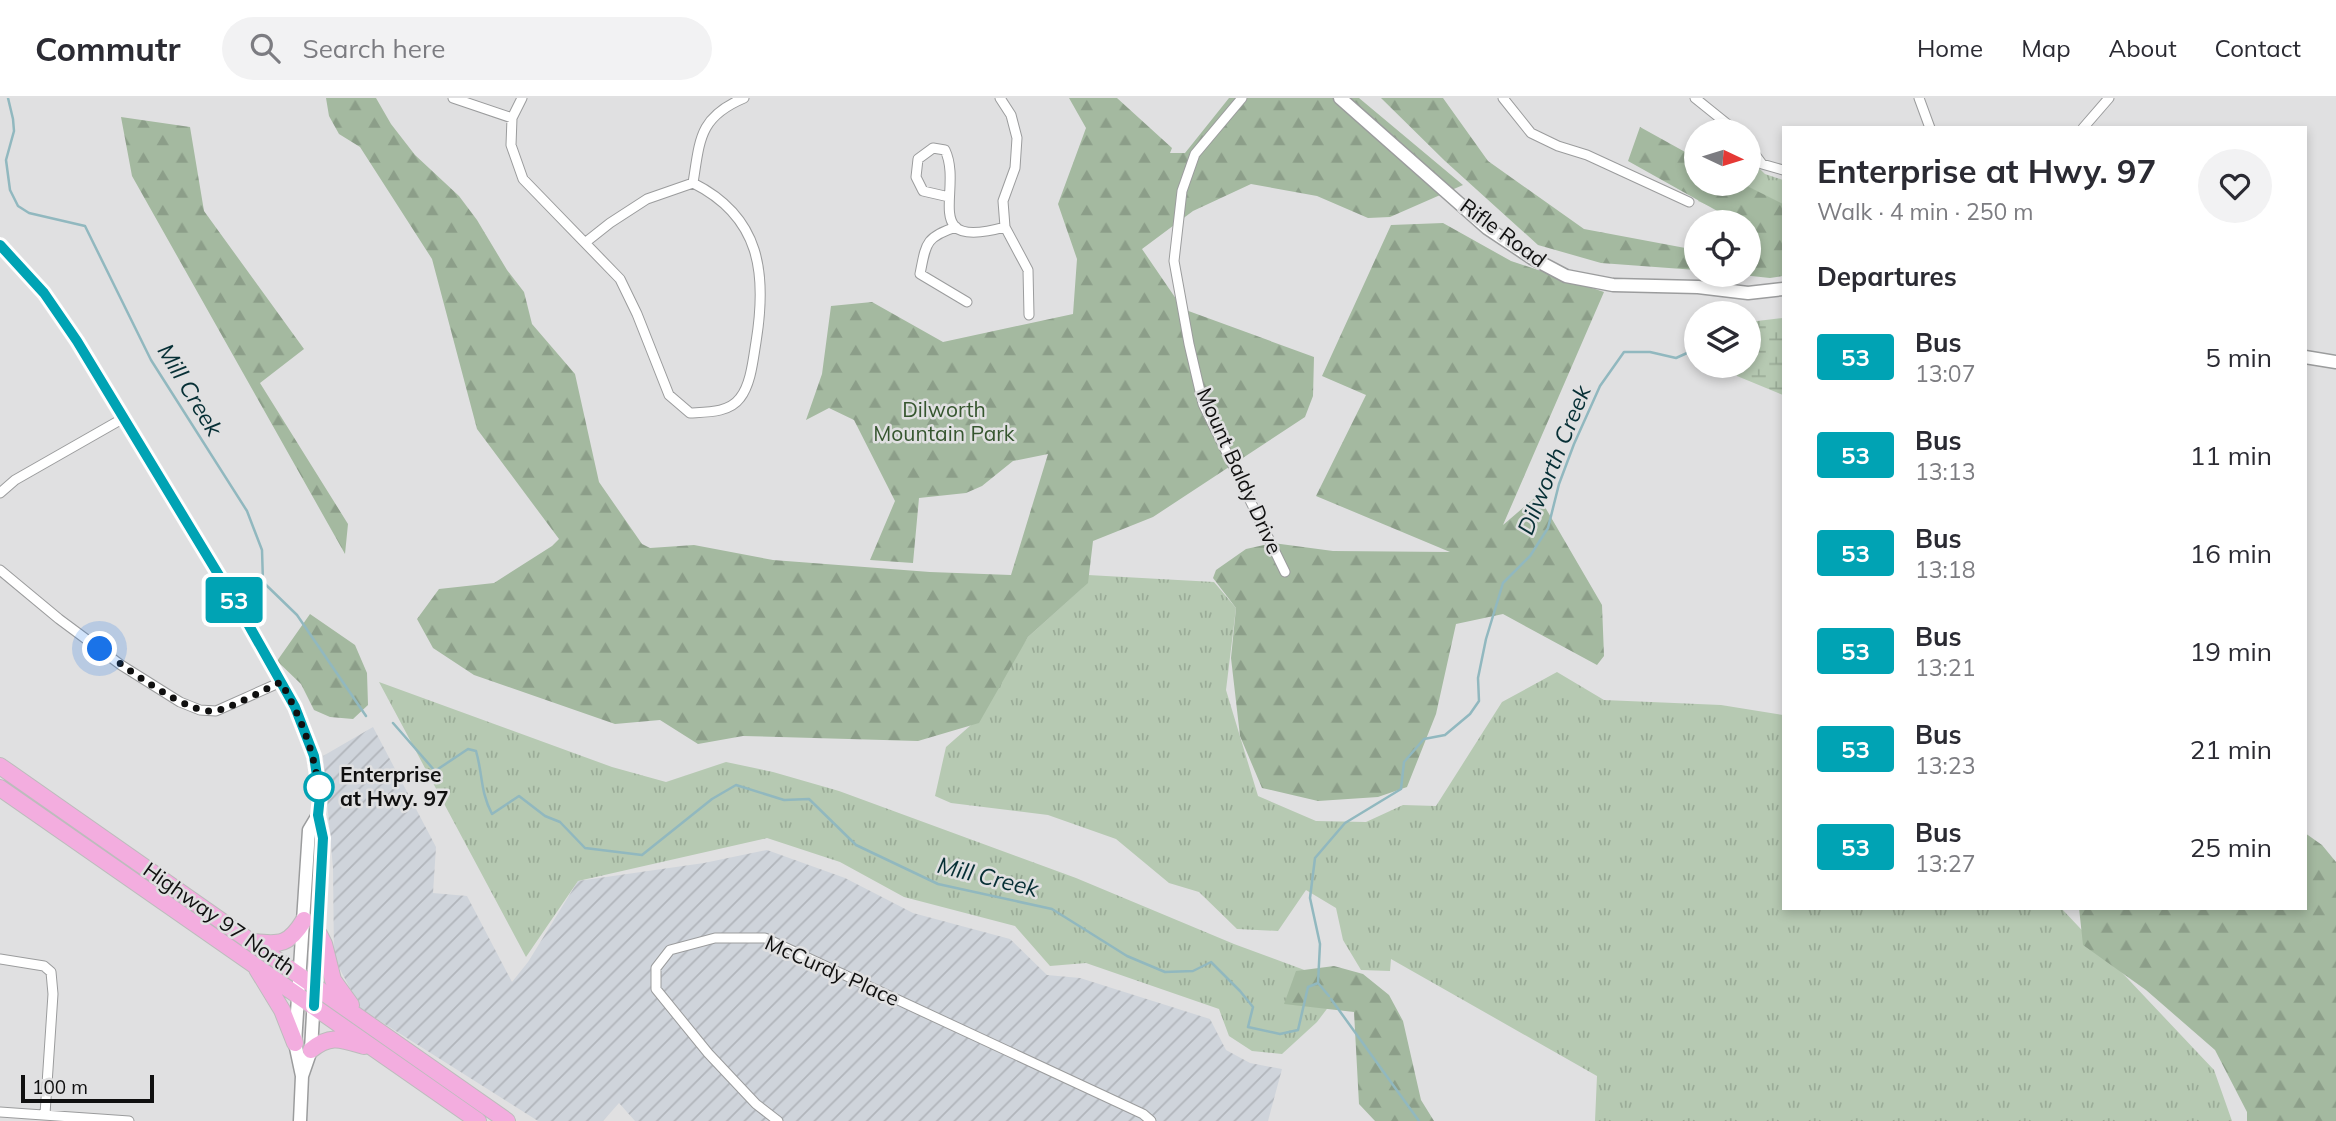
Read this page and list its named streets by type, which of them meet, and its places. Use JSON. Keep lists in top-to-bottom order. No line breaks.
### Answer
{"streets":{"highway":["Highway 97 North"],"street":["Rifle Road","Mount Baldy Drive","McCurdy Place"]},"water":["Mill Creek","Dilworth Creek"],"parks":["Dilworth Mountain Park"],"places":["Enterprise at Hwy. 97"],"lines":["bus line 53"],"scale_bar":"100 m","north":"right","page":{"header":"Commutr","search":"Search here","nav":["Home","Map","About","Contact"],"on_map":"53","heading":[["Enterprise at Hwy. 97","Walk · 4 min · 250 m"],"Departures"],"list":[{"mark":"53","name":"Bus","note":"13:07","value":"5 min"},{"mark":"53","name":"Bus","note":"13:13","value":"11 min"},{"mark":"53","name":"Bus","note":"13:18","value":"16 min"},{"mark":"53","name":"Bus","note":"13:21","value":"19 min"},{"mark":"53","name":"Bus","note":"13:23","value":"21 min"},{"mark":"53","name":"Bus","note":"13:27","value":"25 min"}],"scale":"100 m"}}
